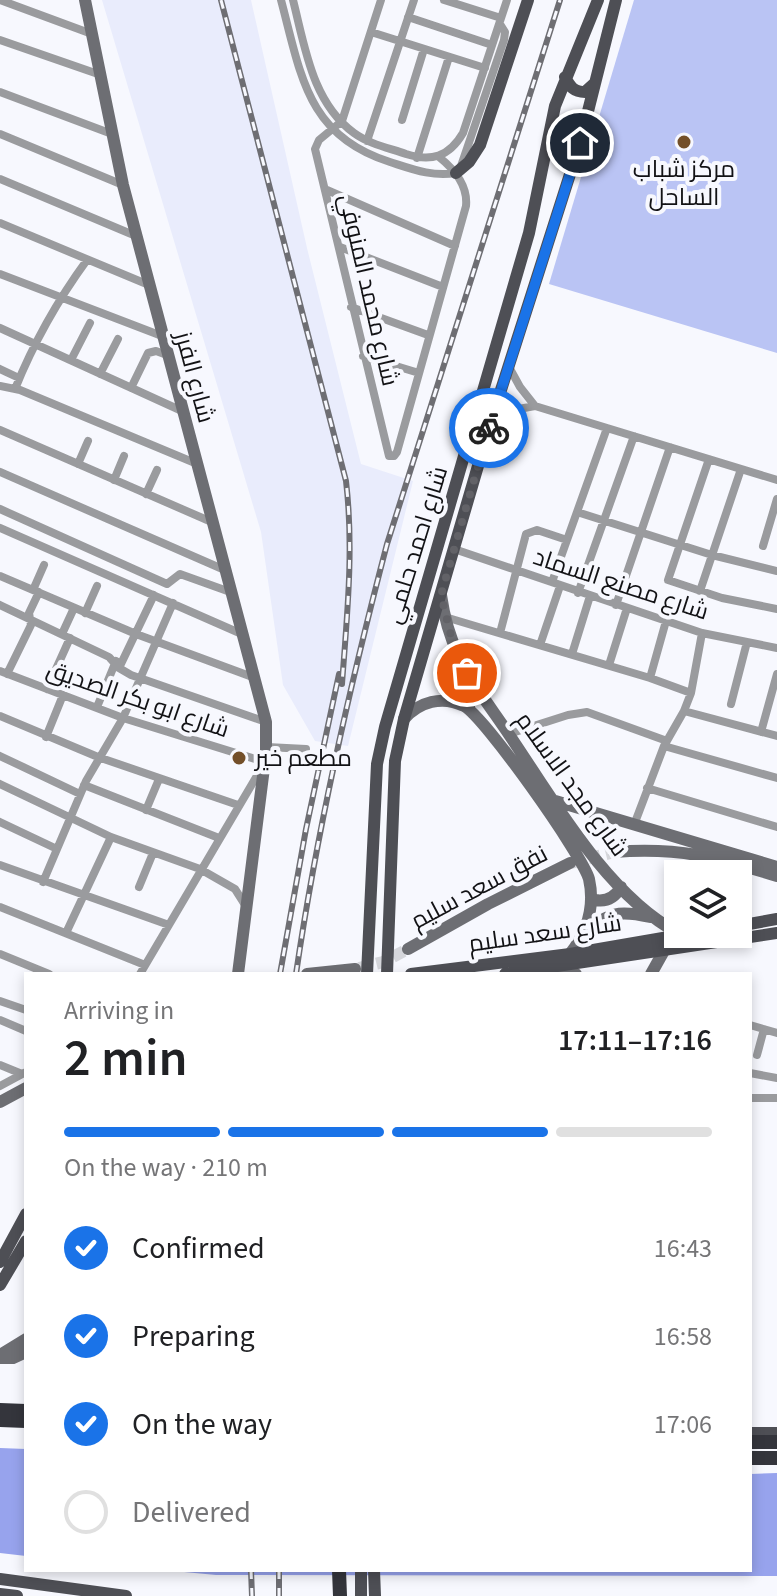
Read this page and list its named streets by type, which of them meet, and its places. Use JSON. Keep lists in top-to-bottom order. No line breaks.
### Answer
{"streets":{"main road":["شارع احمد حلمي","شارع سعد سليم"],"street":["شارع محمد المنوفي","شارع الفرز","شارع مصنع السماد","شارع ابو بكر الصديق","شارع مجد الاسلام","نفق سعد سليم"]},"crossings":[["شارع الفرز","شارع ابو بكر الصديق"],["شارع احمد حلمي","شارع مصنع السماد"],["شارع احمد حلمي","شارع مجد الاسلام"],["شارع مجد الاسلام","شارع سعد سليم"]],"places":["مركز شباب الساحل","مطعم خير"],"page":{"heading":["2 min","Arriving in","17:11–17:16"],"bar":"On the way · 210 m","list":[["Confirmed","16:43"],["Preparing","16:58"],["On the way","17:06"],"Delivered"]}}
